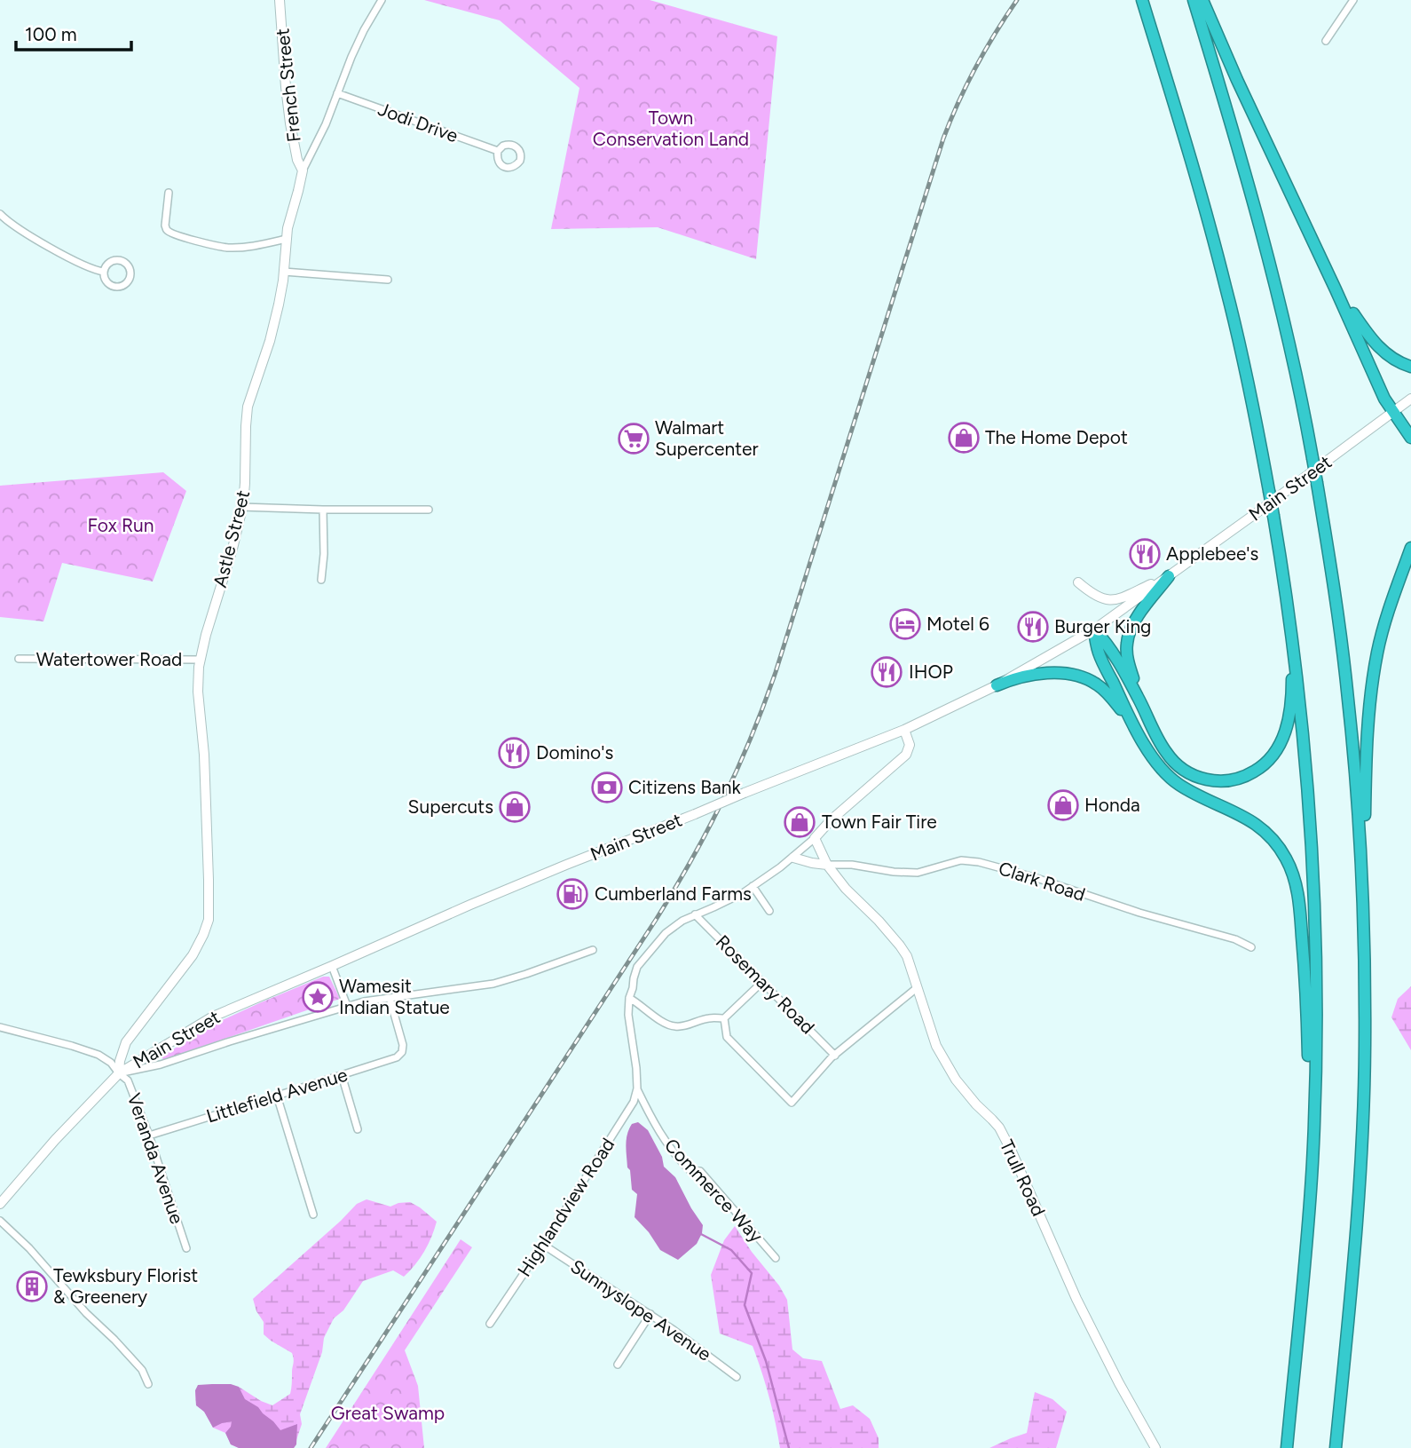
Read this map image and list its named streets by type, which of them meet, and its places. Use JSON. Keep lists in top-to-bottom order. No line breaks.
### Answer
{"streets":{"street":["French Street","Jodi Drive","Main Street","Astle Street","Watertower Road","Clark Road","Rosemary Road","Littlefield Avenue","Veranda Avenue","Trull Road","Commerce Way","Highlandview Road","Sunnyslope Avenue"]},"crossings":[["French Street","Astle Street"],["Jodi Drive","Astle Street"],["Main Street","Astle Street"],["Main Street","Veranda Avenue"],["Astle Street","Watertower Road"],["Astle Street","Veranda Avenue"],["Clark Road","Trull Road"],["Littlefield Avenue","Veranda Avenue"],["Commerce Way","Highlandview Road"],["Highlandview Road","Sunnyslope Avenue"]],"parks":["Town Conservation Land","Fox Run","Great Swamp"],"places":{"shop":["The Home Depot","Honda","Supercuts","Town Fair Tire"],"supermarket":["Walmart Supercenter"],"restaurant":["Applebee's","Burger King","IHOP","Domino's"],"hotel":["Motel 6"],"bank":["Citizens Bank"],"fuel station":["Cumberland Farms"],"place":["Wamesit Indian Statue"],"building":["Tewksbury Florist & Greenery"]},"scale_bar":"100 m"}
